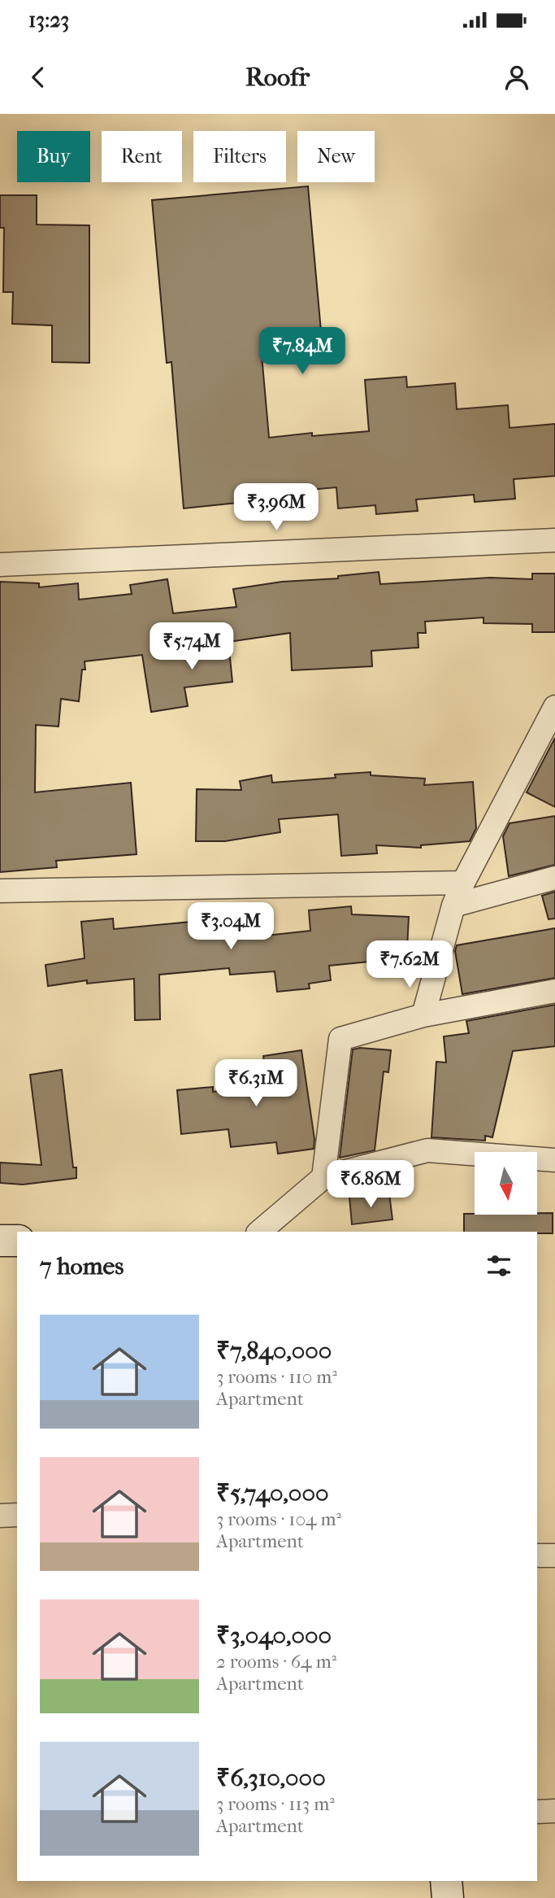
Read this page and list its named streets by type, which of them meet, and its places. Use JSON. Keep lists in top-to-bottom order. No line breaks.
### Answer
{"north":"bottom","page":{"status":"13:23","header":"Roofr","chip":["Buy","Rent","Filters","New"],"price":["₹7.84M","₹3.96M","₹5.74M","₹3.04M","₹7.62M","₹6.31M","₹6.86M"],"heading":"7 homes","list":[{"name":"₹7,840,000","note":"3 rooms · 110 m² · Apartment"},{"name":"₹5,740,000","note":"3 rooms · 104 m² · Apartment"},{"name":"₹3,040,000","note":"2 rooms · 64 m² · Apartment"},{"name":"₹6,310,000","note":"3 rooms · 113 m² · Apartment"}]}}
